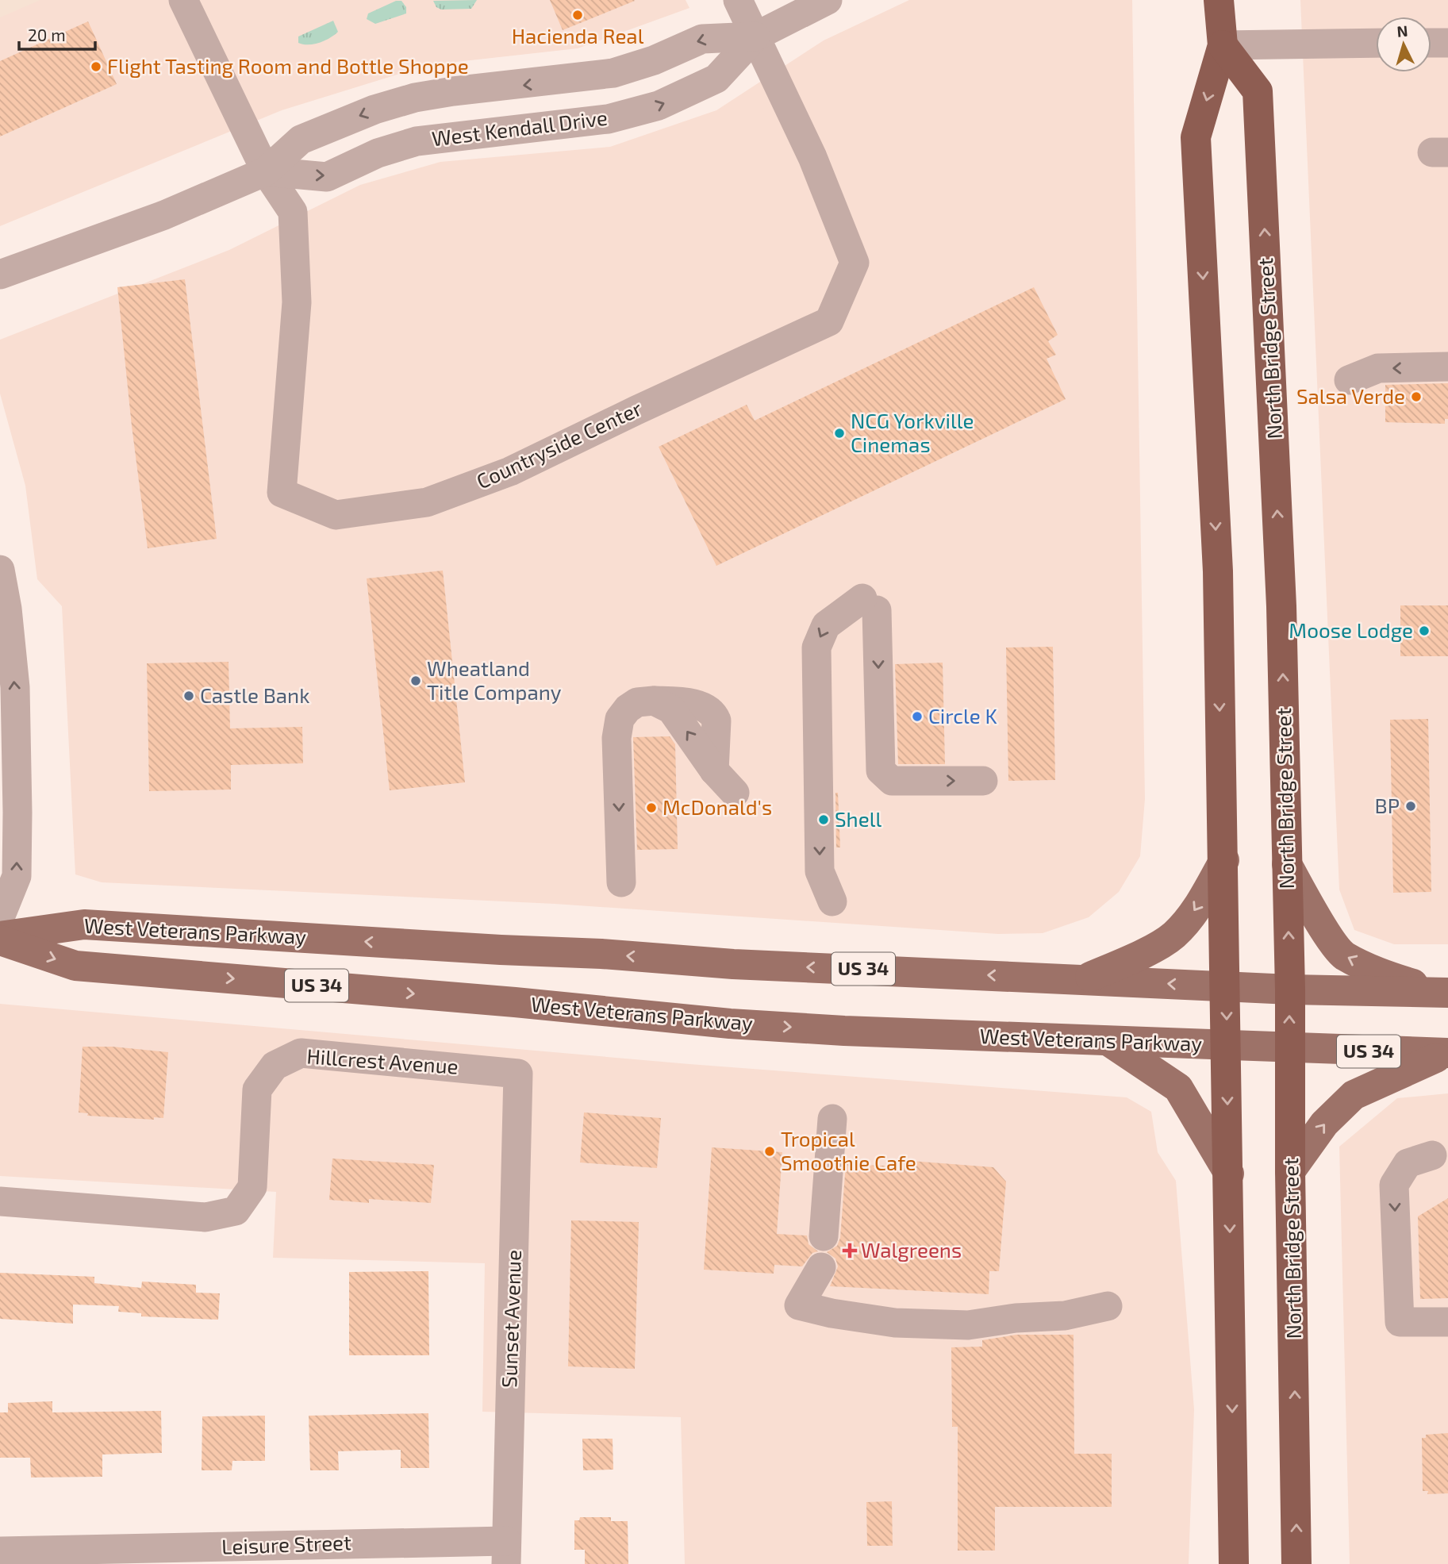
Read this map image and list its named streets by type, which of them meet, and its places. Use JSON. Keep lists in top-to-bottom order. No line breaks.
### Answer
{"streets":{"highway":["North Bridge Street"],"main road":["West Veterans Parkway","US 34"],"street":["West Kendall Drive","Countryside Center","Hillcrest Avenue","Sunset Avenue","Leisure Street"]},"crossings":[["West Kendall Drive","Countryside Center"],["North Bridge Street","West Veterans Parkway"],["North Bridge Street","US 34"],["West Veterans Parkway","US 34"],["Hillcrest Avenue","Sunset Avenue"],["Sunset Avenue","Leisure Street"]],"places":{"other":["Hacienda Real","Flight Tasting Room and Bottle Shoppe","Salsa Verde","NCG Yorkville Cinemas","Moose Lodge","Wheatland Title Company","Castle Bank","Circle K","BP","McDonald's","Shell","Tropical Smoothie Cafe"],"health":["Walgreens"]},"scale_bar":"20 m","north":"top"}
